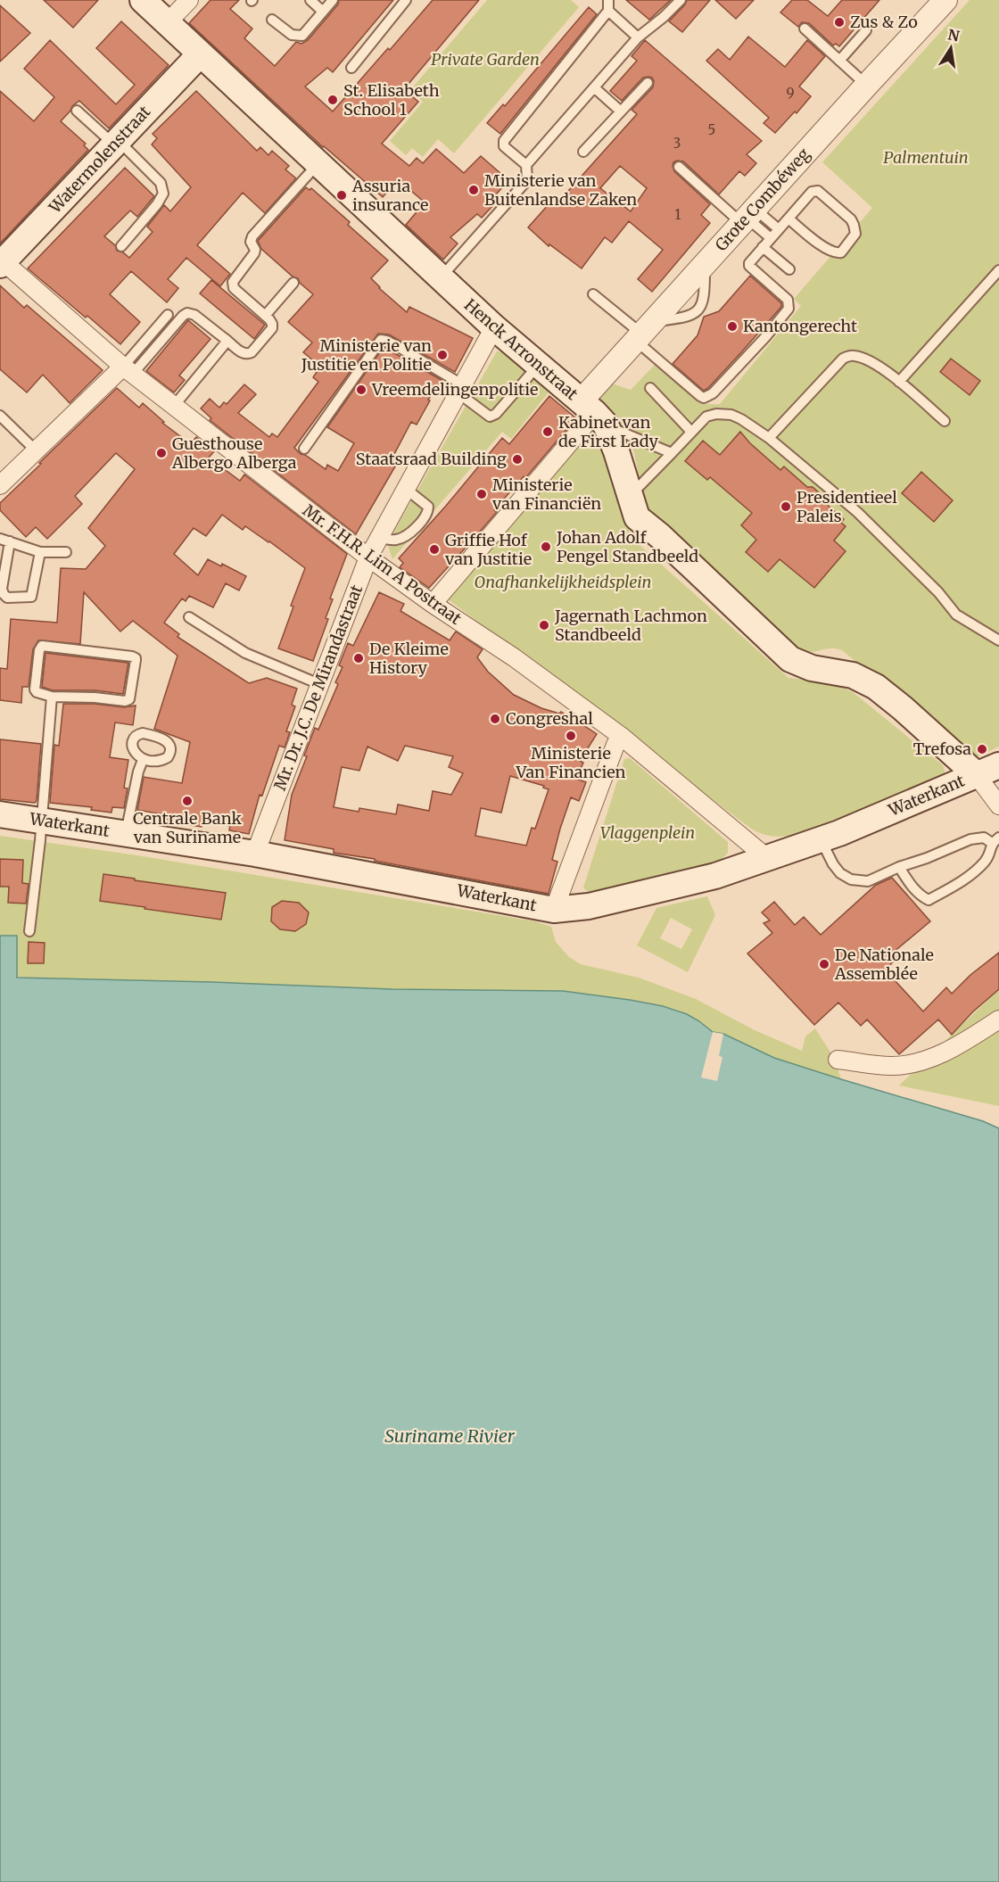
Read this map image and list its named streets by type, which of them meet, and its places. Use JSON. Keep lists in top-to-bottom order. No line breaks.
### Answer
{"streets":{"main road":["Watermolenstraat","Henck Arronstraat","Waterkant"],"street":["Grote Combéweg","Mr. F.H.R. Lim A Postraat","Mr. Dr. J.C. De Mirandastraat"]},"crossings":[["Watermolenstraat","Henck Arronstraat"],["Watermolenstraat","Mr. F.H.R. Lim A Postraat"],["Grote Combéweg","Henck Arronstraat"],["Henck Arronstraat","Mr. Dr. J.C. De Mirandastraat"],["Henck Arronstraat","Waterkant"],["Mr. F.H.R. Lim A Postraat","Mr. Dr. J.C. De Mirandastraat"],["Mr. F.H.R. Lim A Postraat","Waterkant"],["Mr. Dr. J.C. De Mirandastraat","Waterkant"]],"water":["Suriname Rivier"],"parks":["Private Garden","Palmentuin","Onafhankelijkheidsplein","Vlaggenplein"],"places":["Zus & Zo","St. Elisabeth School 1","Ministerie van Buitenlandse Zaken","Assuria insurance","Kantongerecht","Ministerie van Justitie en Politie","Vreemdelingenpolitie","Kabinet van de First Lady","Guesthouse Albergo Alberga","Staatsraad Building","Ministerie van Financiën","Presidentieel Paleis","Johan Adolf Pengel Standbeeld","Griffie Hof van Justitie","Jagernath Lachmon Standbeeld","De Kleime History","Congreshal","Ministerie Van Financien","Trefosa","Centrale Bank van Suriname","De Nationale Assemblée"],"house_numbers":["9","5","3","1"],"north":"top"}
